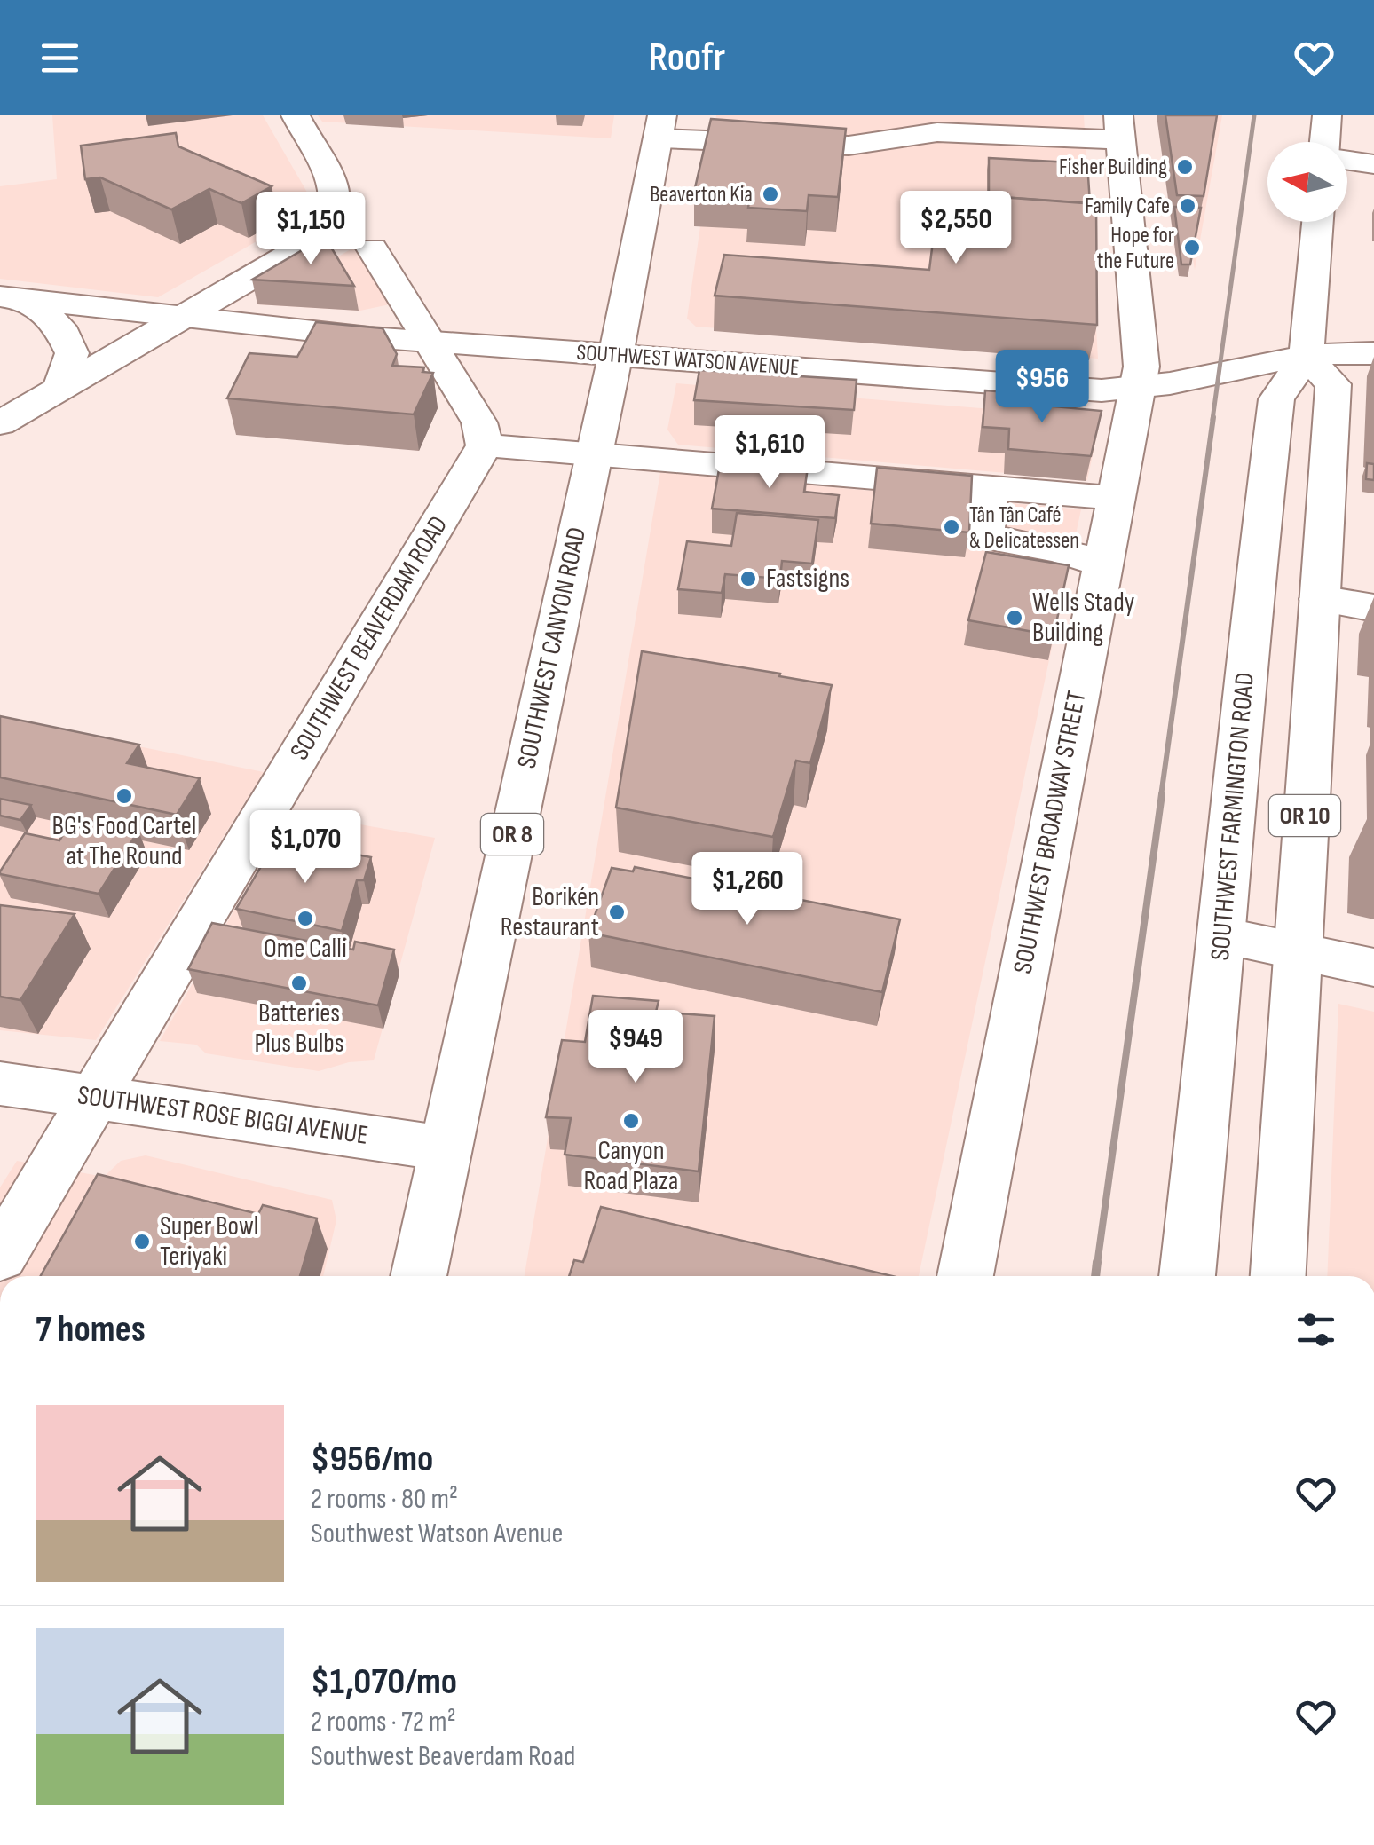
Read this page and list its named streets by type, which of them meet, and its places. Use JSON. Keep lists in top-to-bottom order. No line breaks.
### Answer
{"streets":{"main road":["SOUTHWEST WATSON AVENUE","SOUTHWEST BEAVERDAM ROAD","SOUTHWEST CANYON ROAD","OR 10","SOUTHWEST FARMINGTON ROAD","SOUTHWEST BROADWAY STREET","OR 8","SOUTHWEST ROSE BIGGI AVENUE"]},"crossings":[["SOUTHWEST WATSON AVENUE","SOUTHWEST CANYON ROAD"],["SOUTHWEST WATSON AVENUE","OR 10"],["SOUTHWEST WATSON AVENUE","SOUTHWEST FARMINGTON ROAD"],["SOUTHWEST WATSON AVENUE","SOUTHWEST BROADWAY STREET"],["SOUTHWEST BEAVERDAM ROAD","SOUTHWEST ROSE BIGGI AVENUE"],["SOUTHWEST CANYON ROAD","SOUTHWEST ROSE BIGGI AVENUE"],["OR 10","SOUTHWEST FARMINGTON ROAD"]],"places":["Fisher Building","Beaverton Kia","Family Cafe","Hope for the Future","Tân Tân Café & Delicatessen","Fastsigns","Wells Stady Building","BG's Food Cartel at The Round","Borikén Restaurant","Ome Calli","Batteries Plus Bulbs","Canyon Road Plaza","Super Bowl Teriyaki"],"north":"left","page":{"header":"Roofr","price":["$2,550","$1,150","$956","$1,610","$1,070","$1,260","$949"],"heading":"7 homes","list":[{"name":"$956/mo","note":"2 rooms · 80 m² · Southwest Watson Avenue"},{"name":"$1,070/mo","note":"2 rooms · 72 m² · Southwest Beaverdam Road"}]}}
